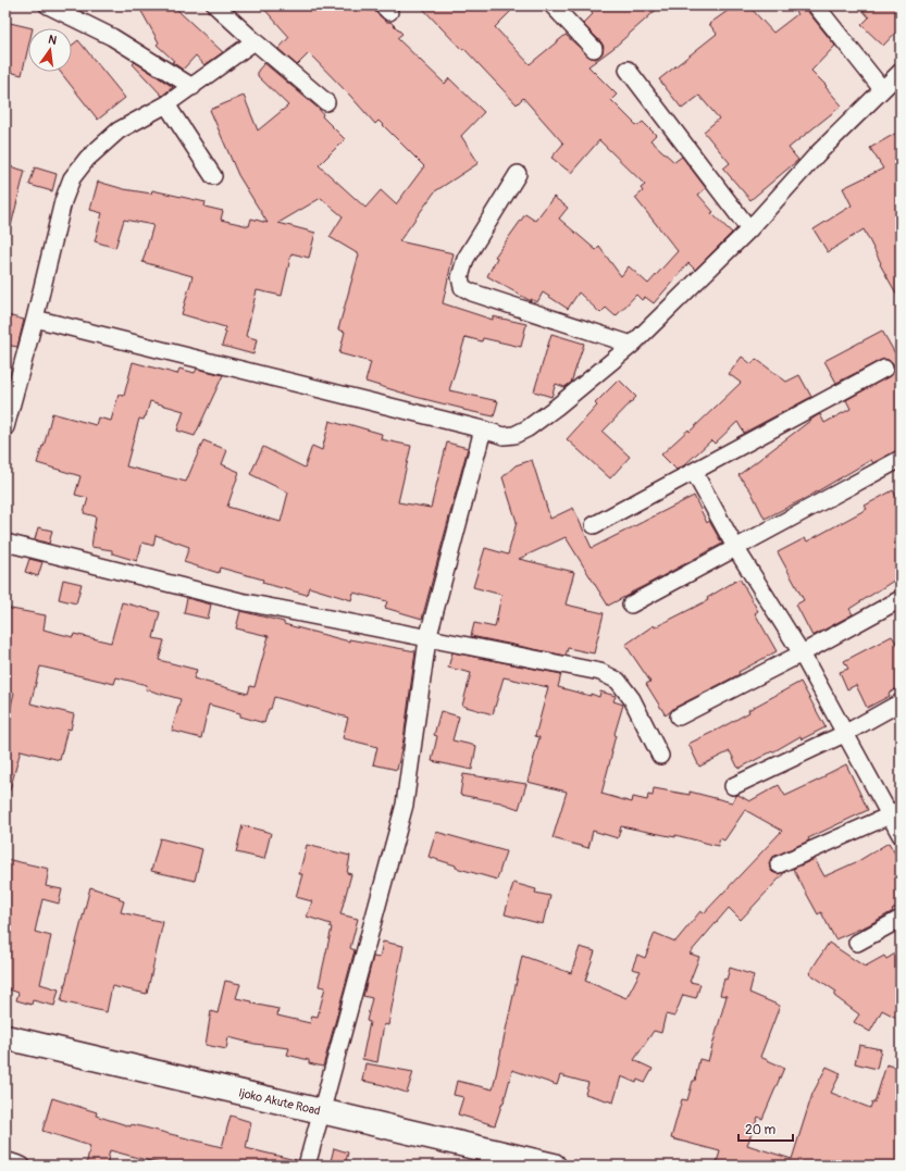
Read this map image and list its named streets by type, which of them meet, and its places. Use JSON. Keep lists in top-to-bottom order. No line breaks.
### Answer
{"streets":{"main road":["Ijoko Akute Road"]},"scale_bar":"20 m","north":"top"}
